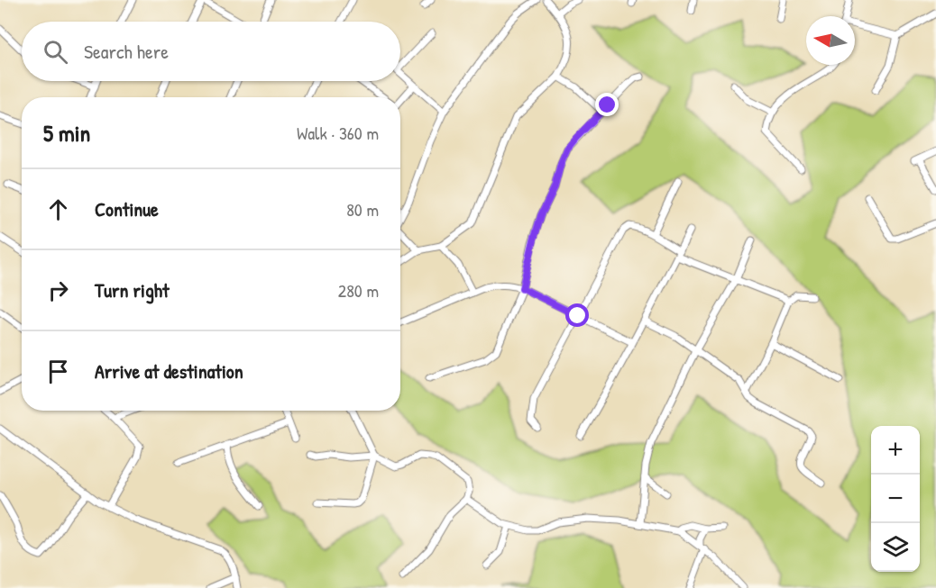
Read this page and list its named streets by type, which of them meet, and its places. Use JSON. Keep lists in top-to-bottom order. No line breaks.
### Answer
{"north":"left","page":{"search":"Search here","heading":["5 min","Walk · 360 m"],"list":[["Continue","80 m"],["Turn right","280 m"],"Arrive at destination"],"map_buttons":["+","−"]}}
